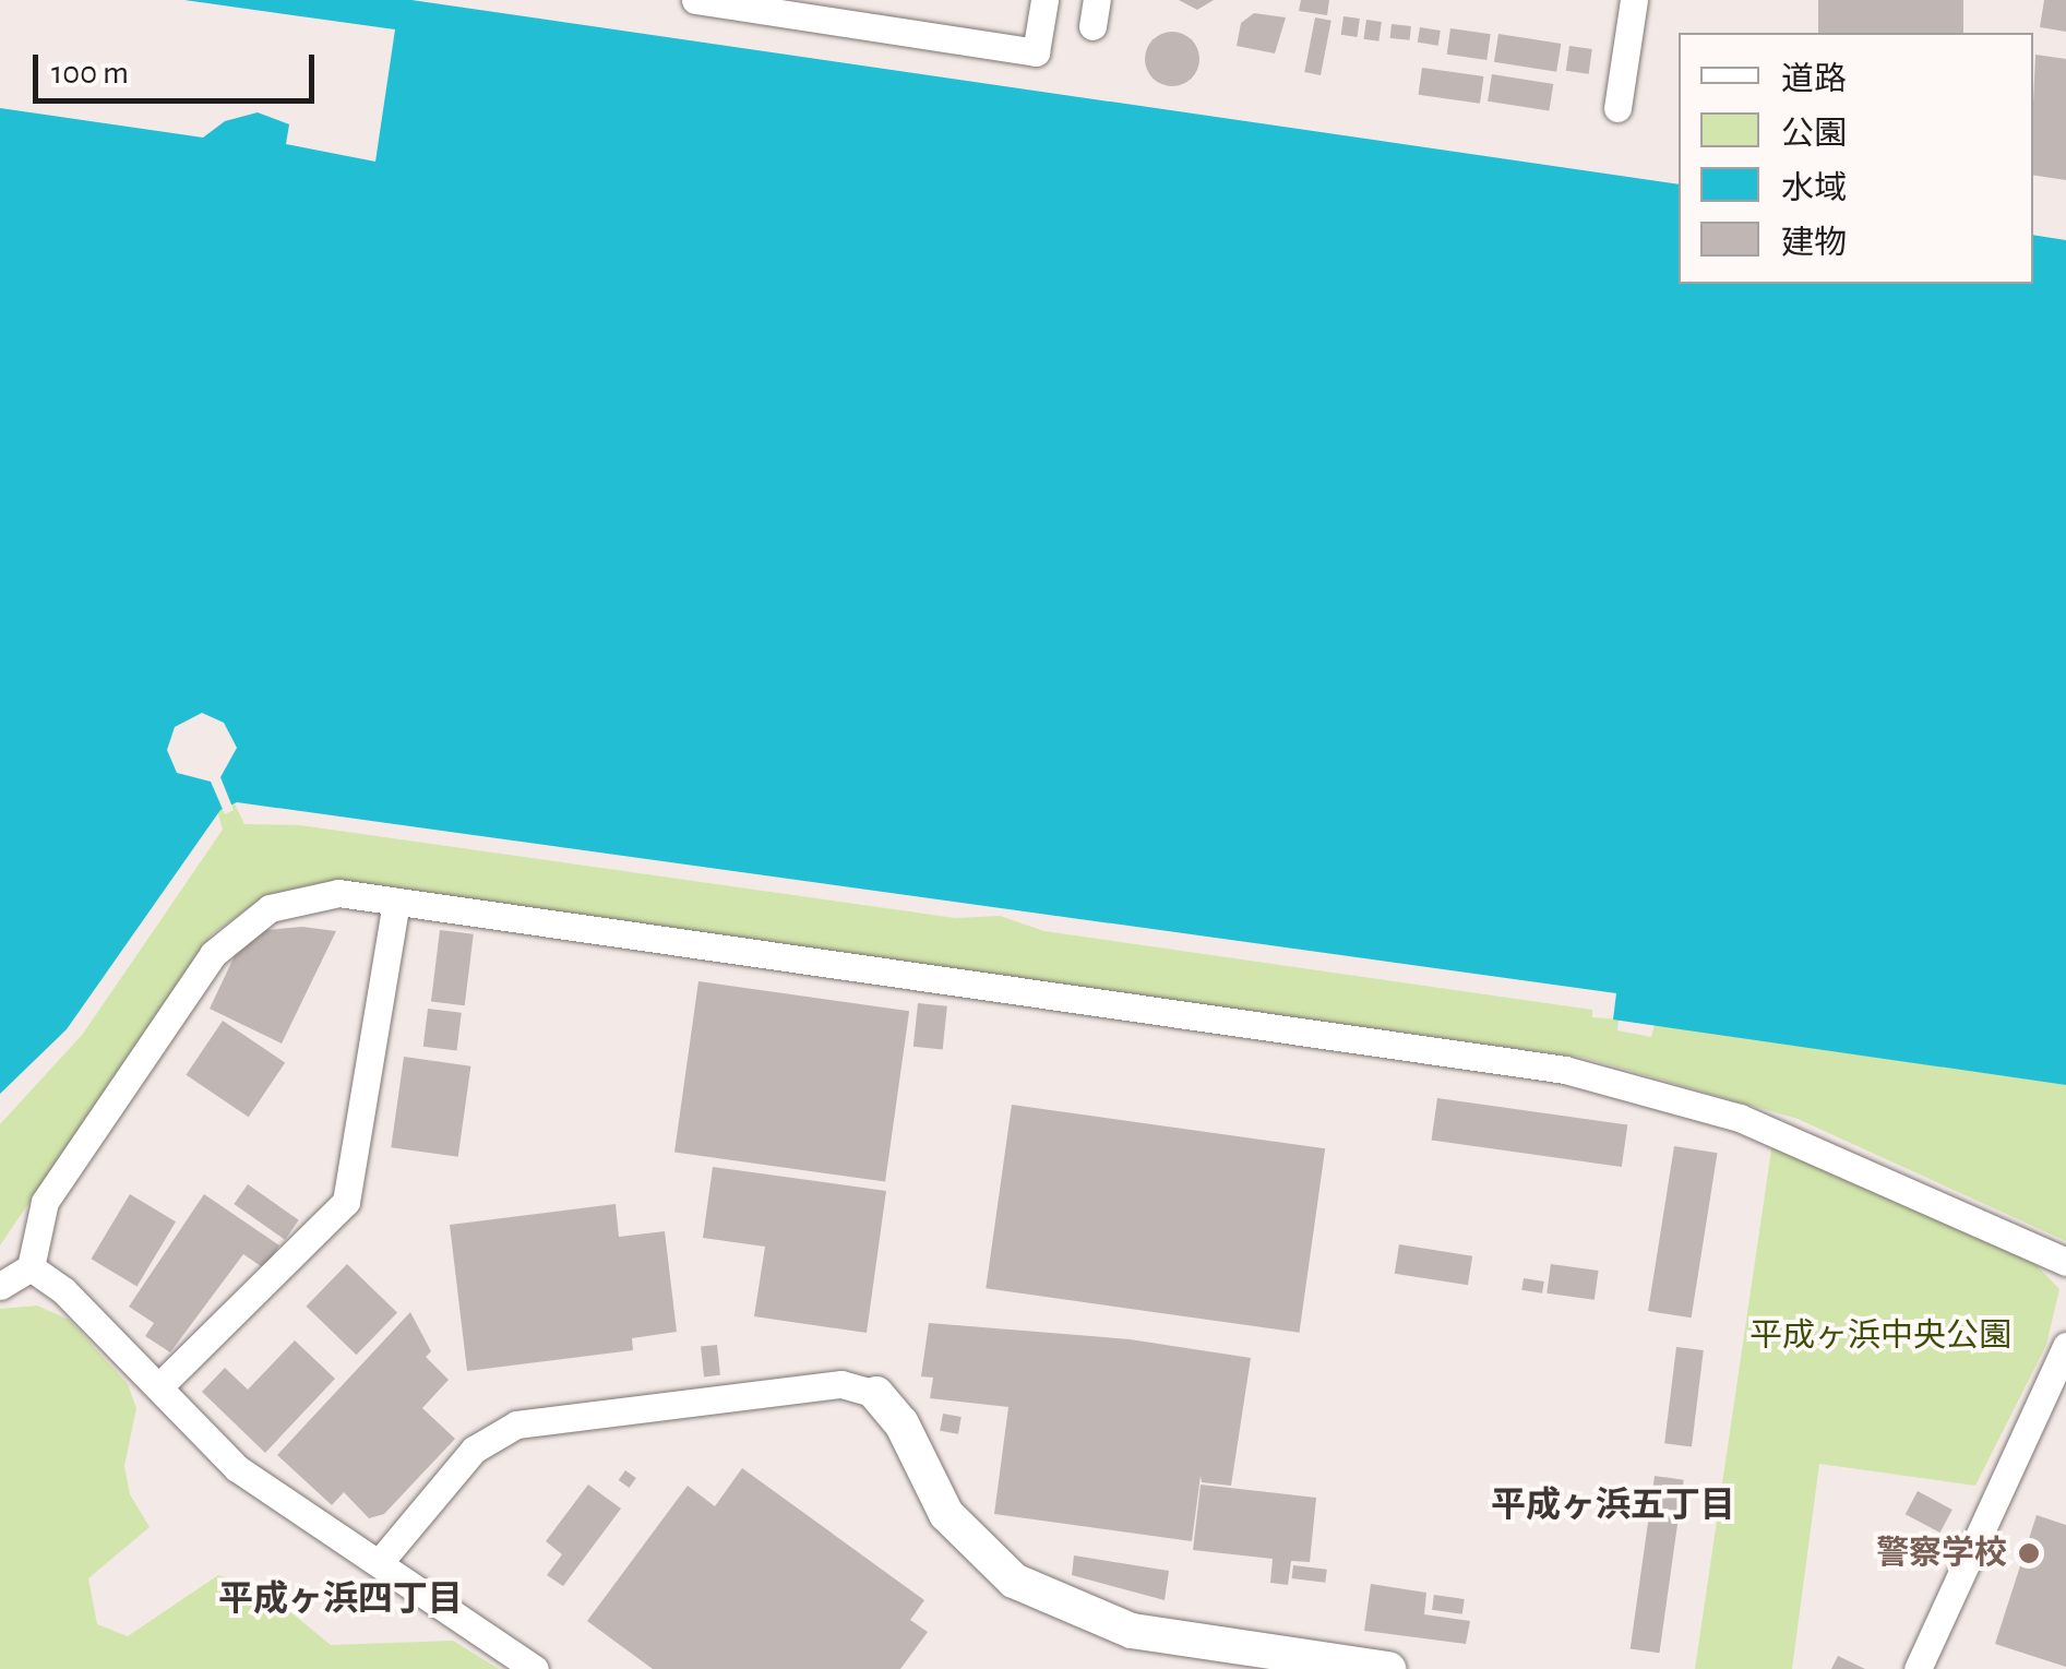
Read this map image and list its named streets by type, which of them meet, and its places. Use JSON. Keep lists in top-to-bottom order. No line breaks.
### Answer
{"districts":["平成ヶ浜五丁目","平成ヶ浜四丁目"],"parks":["平成ヶ浜中央公園"],"places":["警察学校"],"legend":["道路","公園","水域","建物"],"scale_bar":"100 m"}
